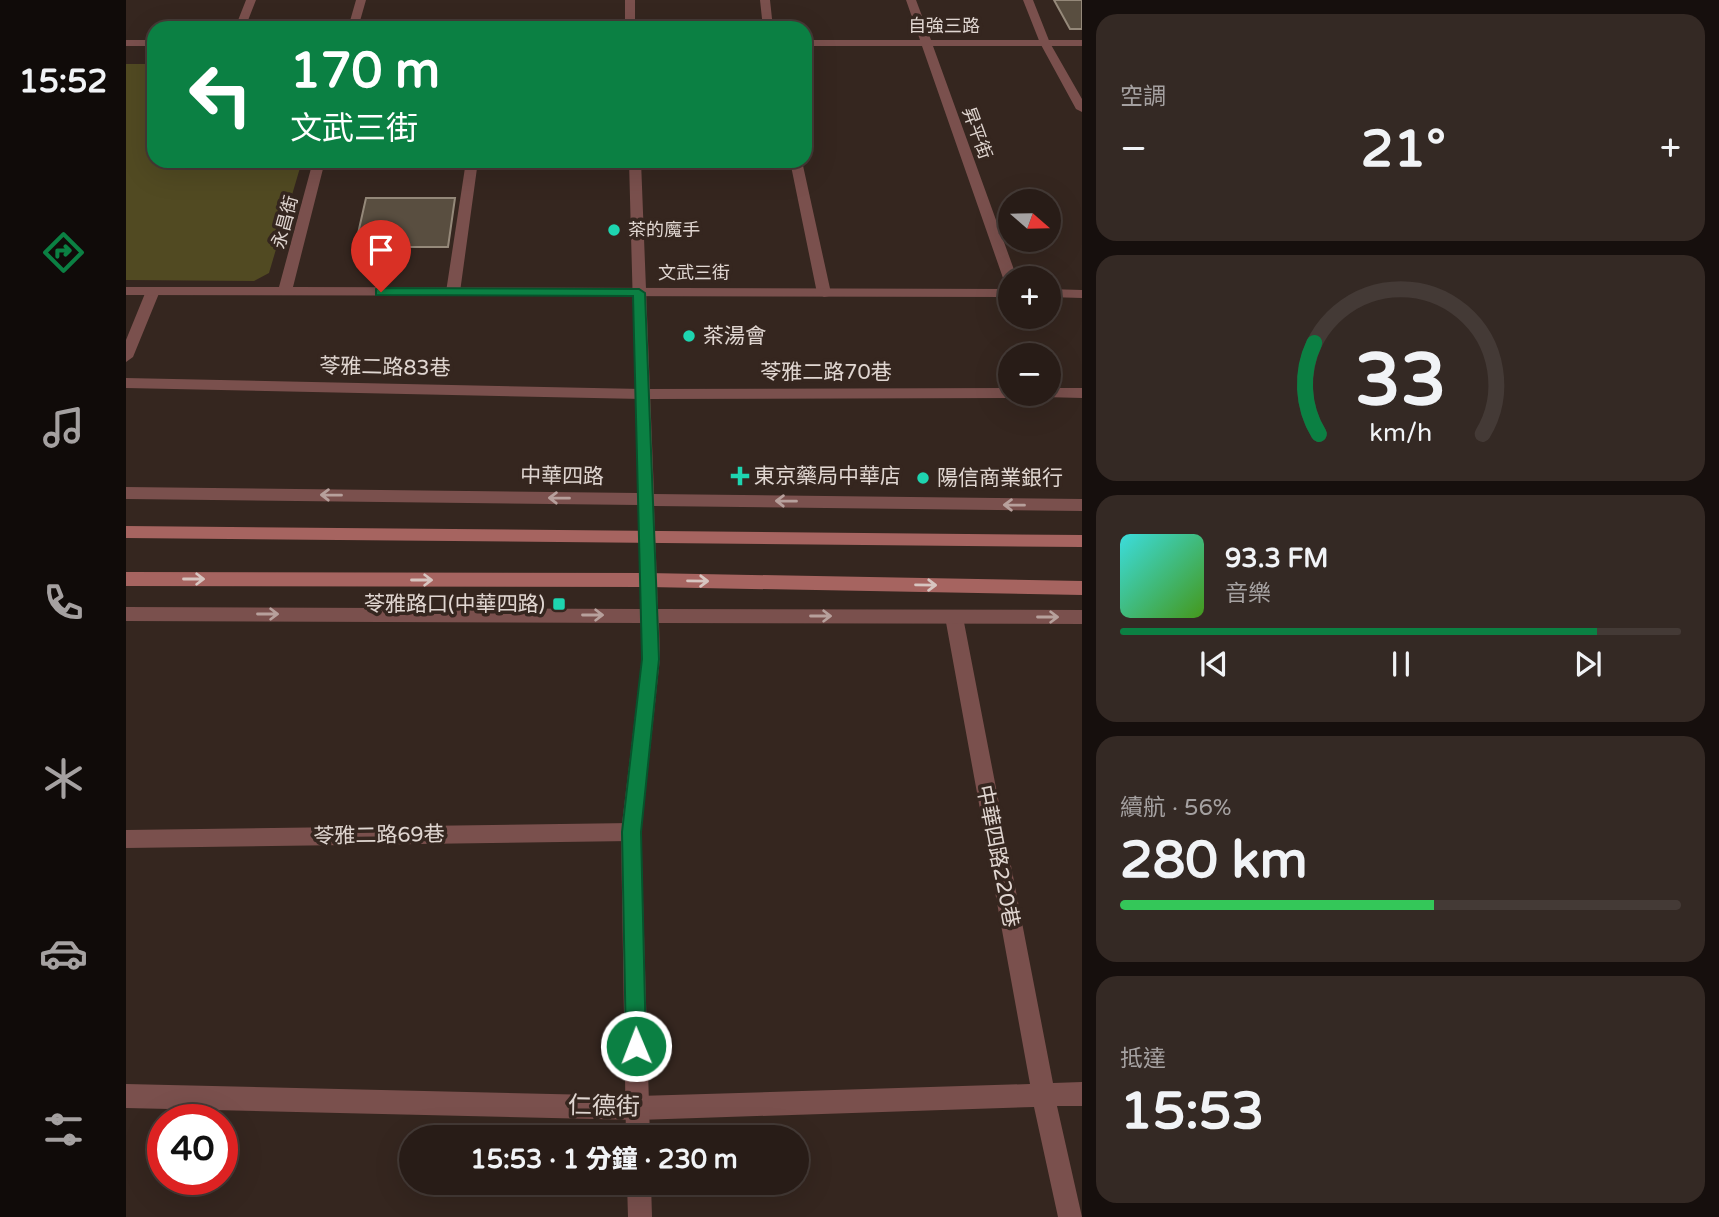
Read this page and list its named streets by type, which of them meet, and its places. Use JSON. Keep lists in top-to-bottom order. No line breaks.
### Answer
{"streets":{"street":["自強三路","昇平街","永昌街","文武三街","苓雅二路83巷","苓雅二路70巷","中華四路","苓雅二路69巷","中華四路220巷","仁德街"]},"crossings":[["自強三路","昇平街"],["永昌街","文武三街"],["苓雅二路83巷","苓雅二路70巷"],["中華四路220巷","仁德街"]],"places":{"other":["茶的魔手","茶湯會","陽信商業銀行"],"health":["東京藥局中華店"],"transit":["苓雅路口(中華四路)"]},"north":"right","page":{"tabs":"15:52","tile":["空調",["續航 · 56%","280 km"],["抵達","15:53"]],"turn":["170 m","文武三街"],"heat":["−","21°","+"],"map_buttons":["+","−"],"song":["93.3 FM","音樂"],"limit":"40","trip":"15:53 · 1 分鐘 · 230 m","gauge":["33","km/h"]}}
